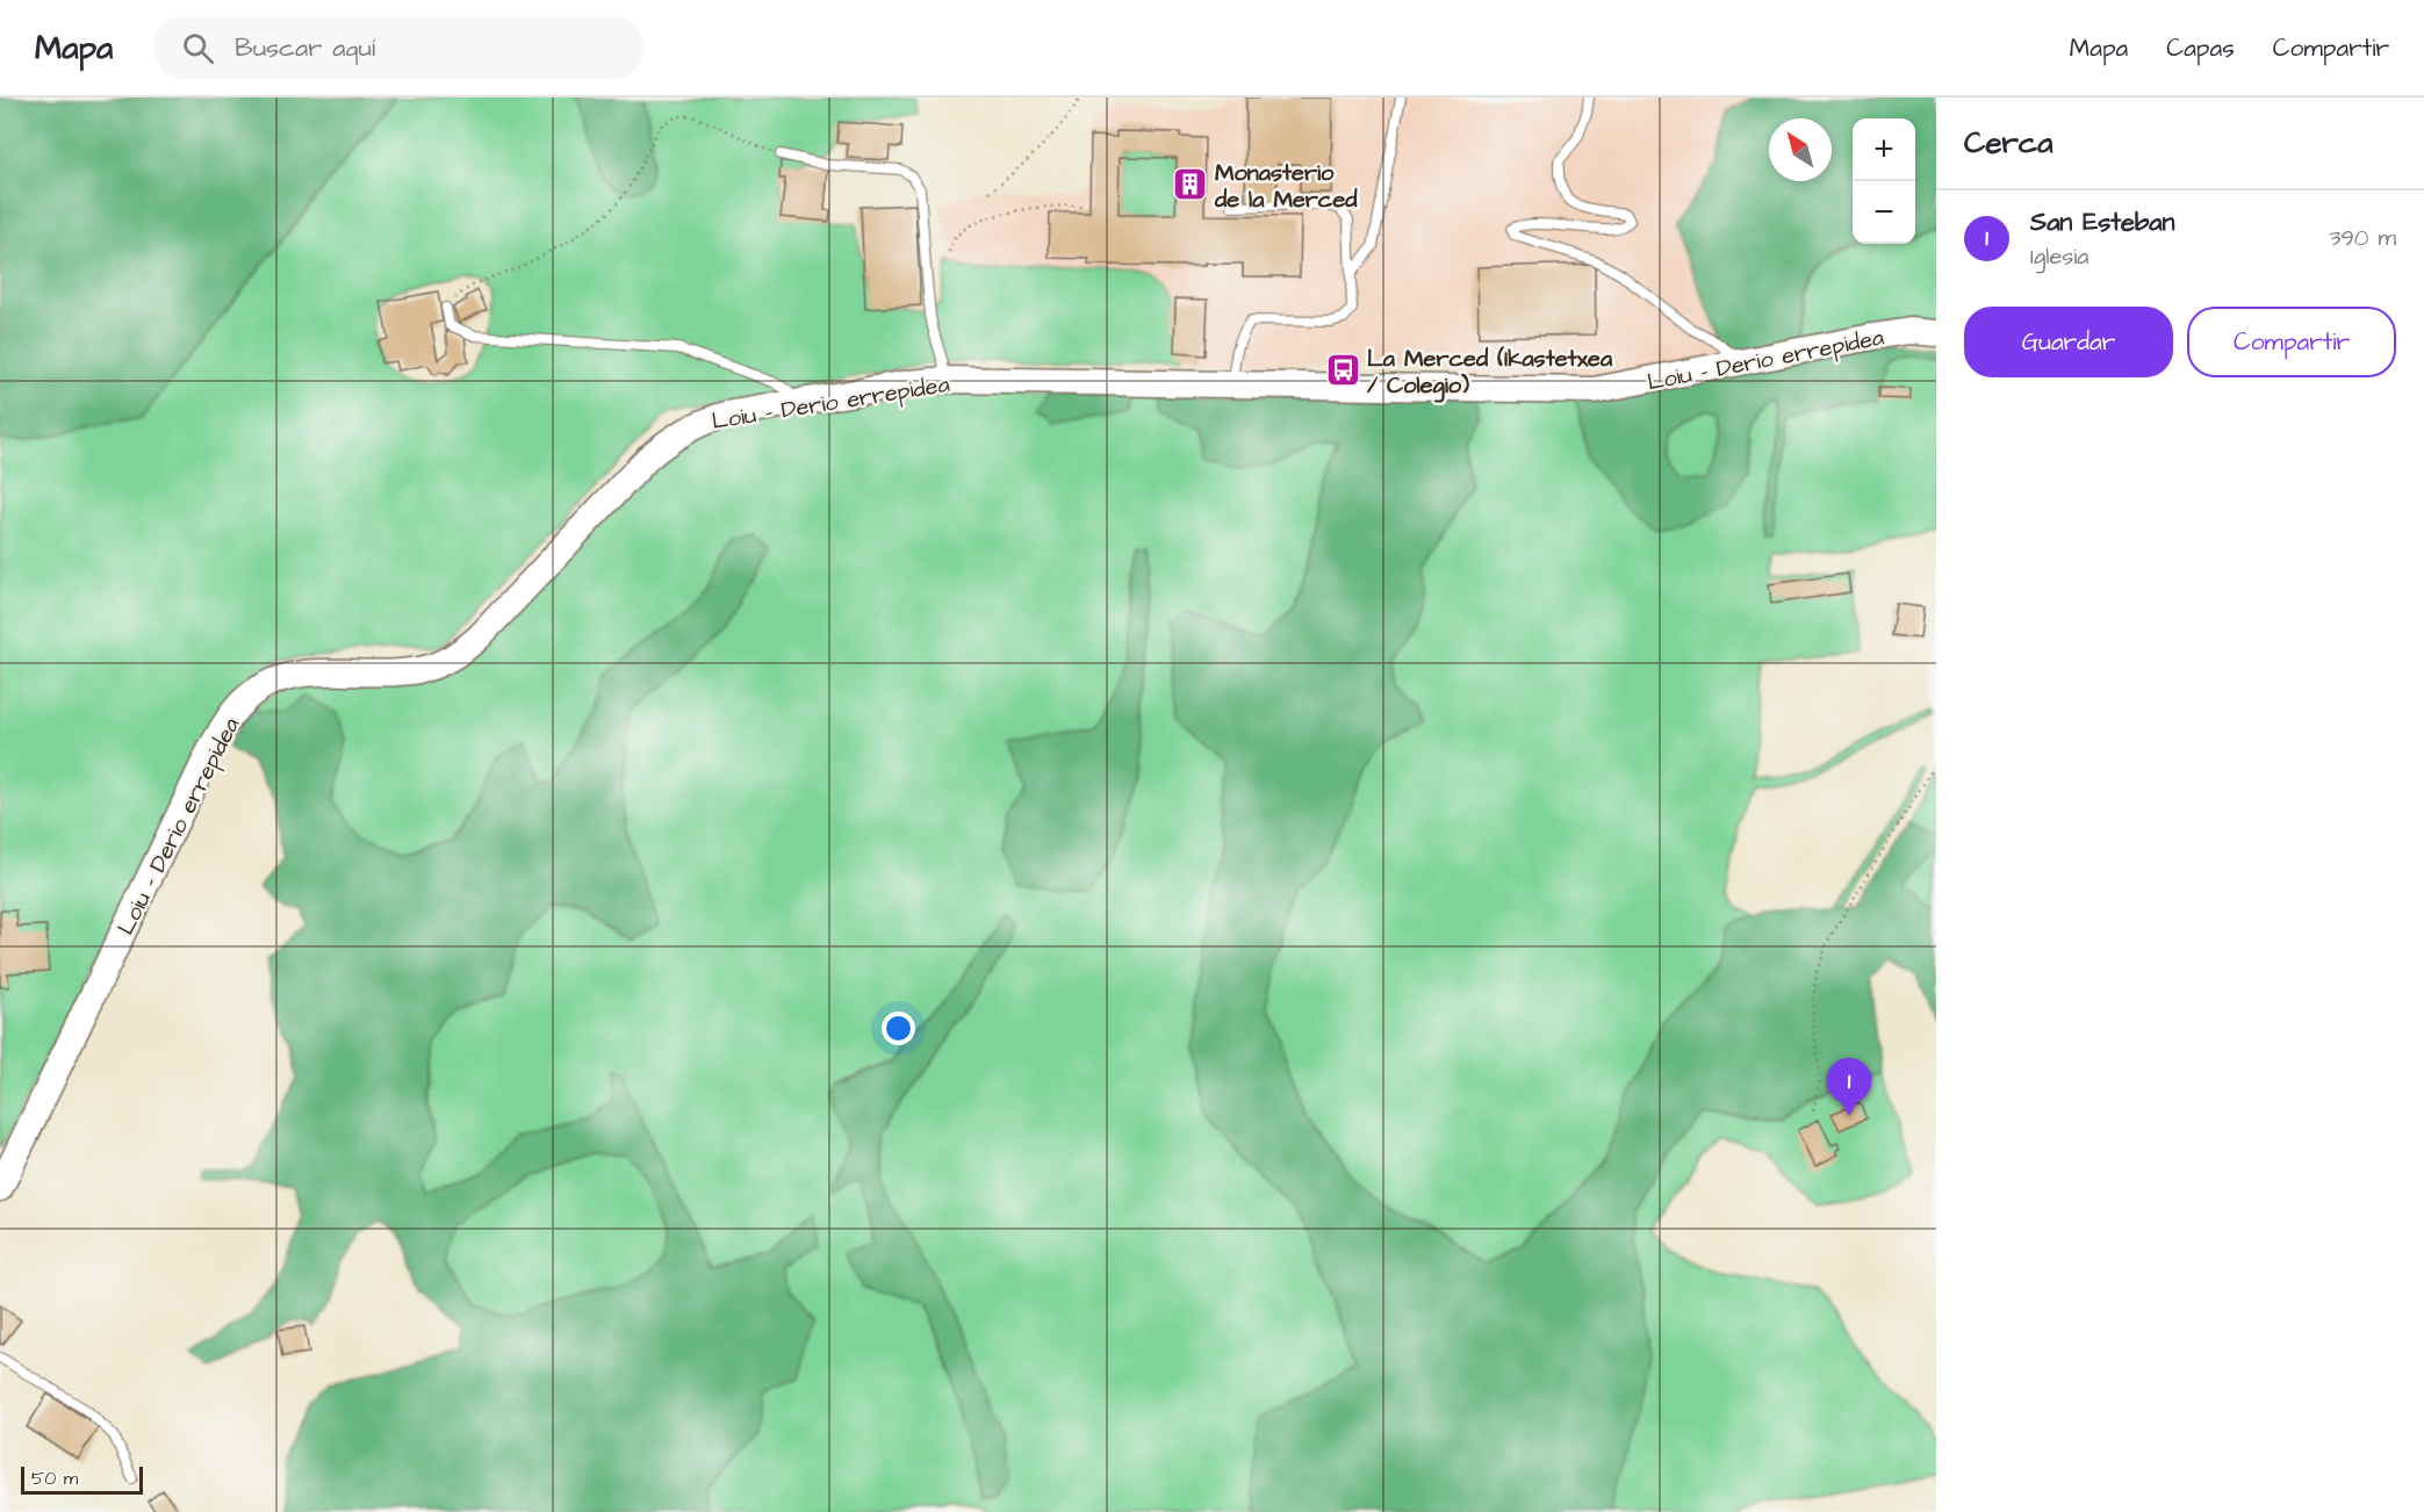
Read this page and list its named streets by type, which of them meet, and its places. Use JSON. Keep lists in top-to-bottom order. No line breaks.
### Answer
{"streets":{"main road":["Loiu - Derio errepidea"]},"places":{"building":["Monasterio de la Merced"],"bus stop":["La Merced (Ikastetxea / Colegio)"]},"scale_bar":"50 m","north":"top left","page":{"header":"Mapa","search":"Buscar aquí","nav":["Mapa","Capas","Compartir"],"heading":"Cerca","map_buttons":["+","−"],"list":[{"mark":"1","name":"San Esteban","note":"Iglesia","value":"390 m"}],"buttons":["Guardar","Compartir"],"pins":"1","scale":"50 m"}}
